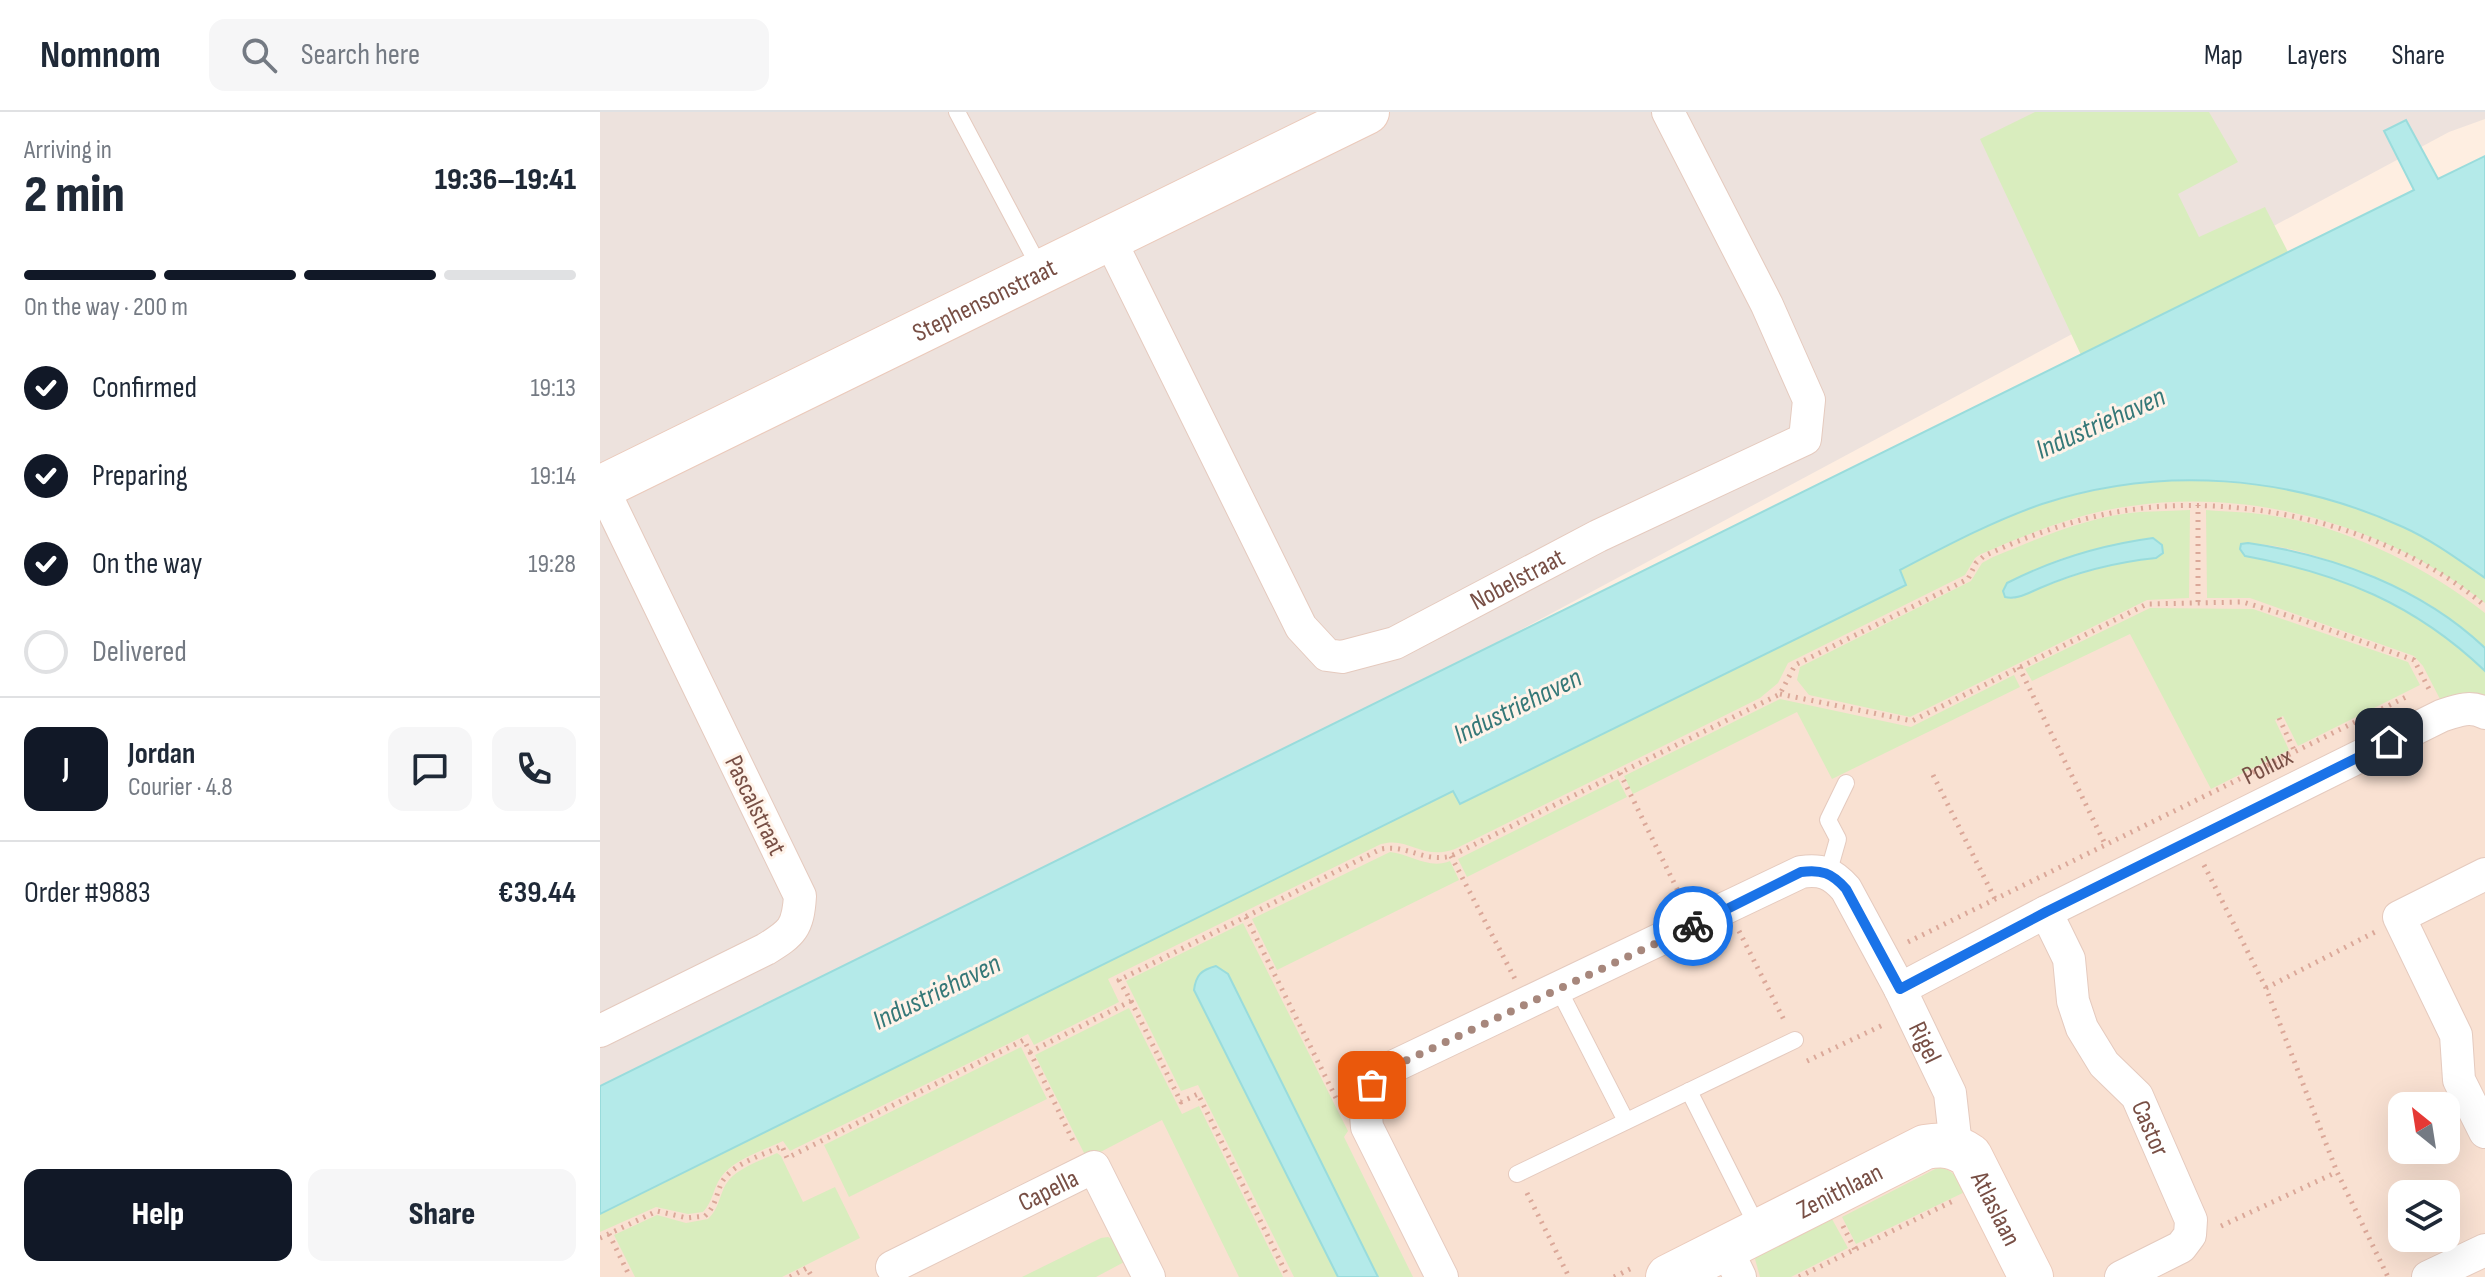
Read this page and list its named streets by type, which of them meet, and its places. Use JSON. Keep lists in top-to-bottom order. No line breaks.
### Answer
{"streets":{"street":["Stephensonstraat","Nobelstraat","Pollux","Pascalstraat","Rigel","Castor","Capella","Zenithlaan","Atlaslaan"]},"crossings":[["Stephensonstraat","Nobelstraat"],["Stephensonstraat","Pascalstraat"],["Pollux","Rigel"],["Pollux","Castor"],["Rigel","Zenithlaan"],["Rigel","Atlaslaan"],["Zenithlaan","Atlaslaan"]],"water":["Industriehaven"],"north":"top left","page":{"header":"Nomnom","search":"Search here","nav":["Map","Layers","Share"],"heading":["2 min","Arriving in","19:36–19:41"],"panel":["Jordan","Courier · 4.8","Order #9883","€39.44"],"bar":"On the way · 200 m","list":[["Confirmed","19:13"],["Preparing","19:14"],["On the way","19:28"],"Delivered"],"round":"J","buttons":["Help","Share"]}}
